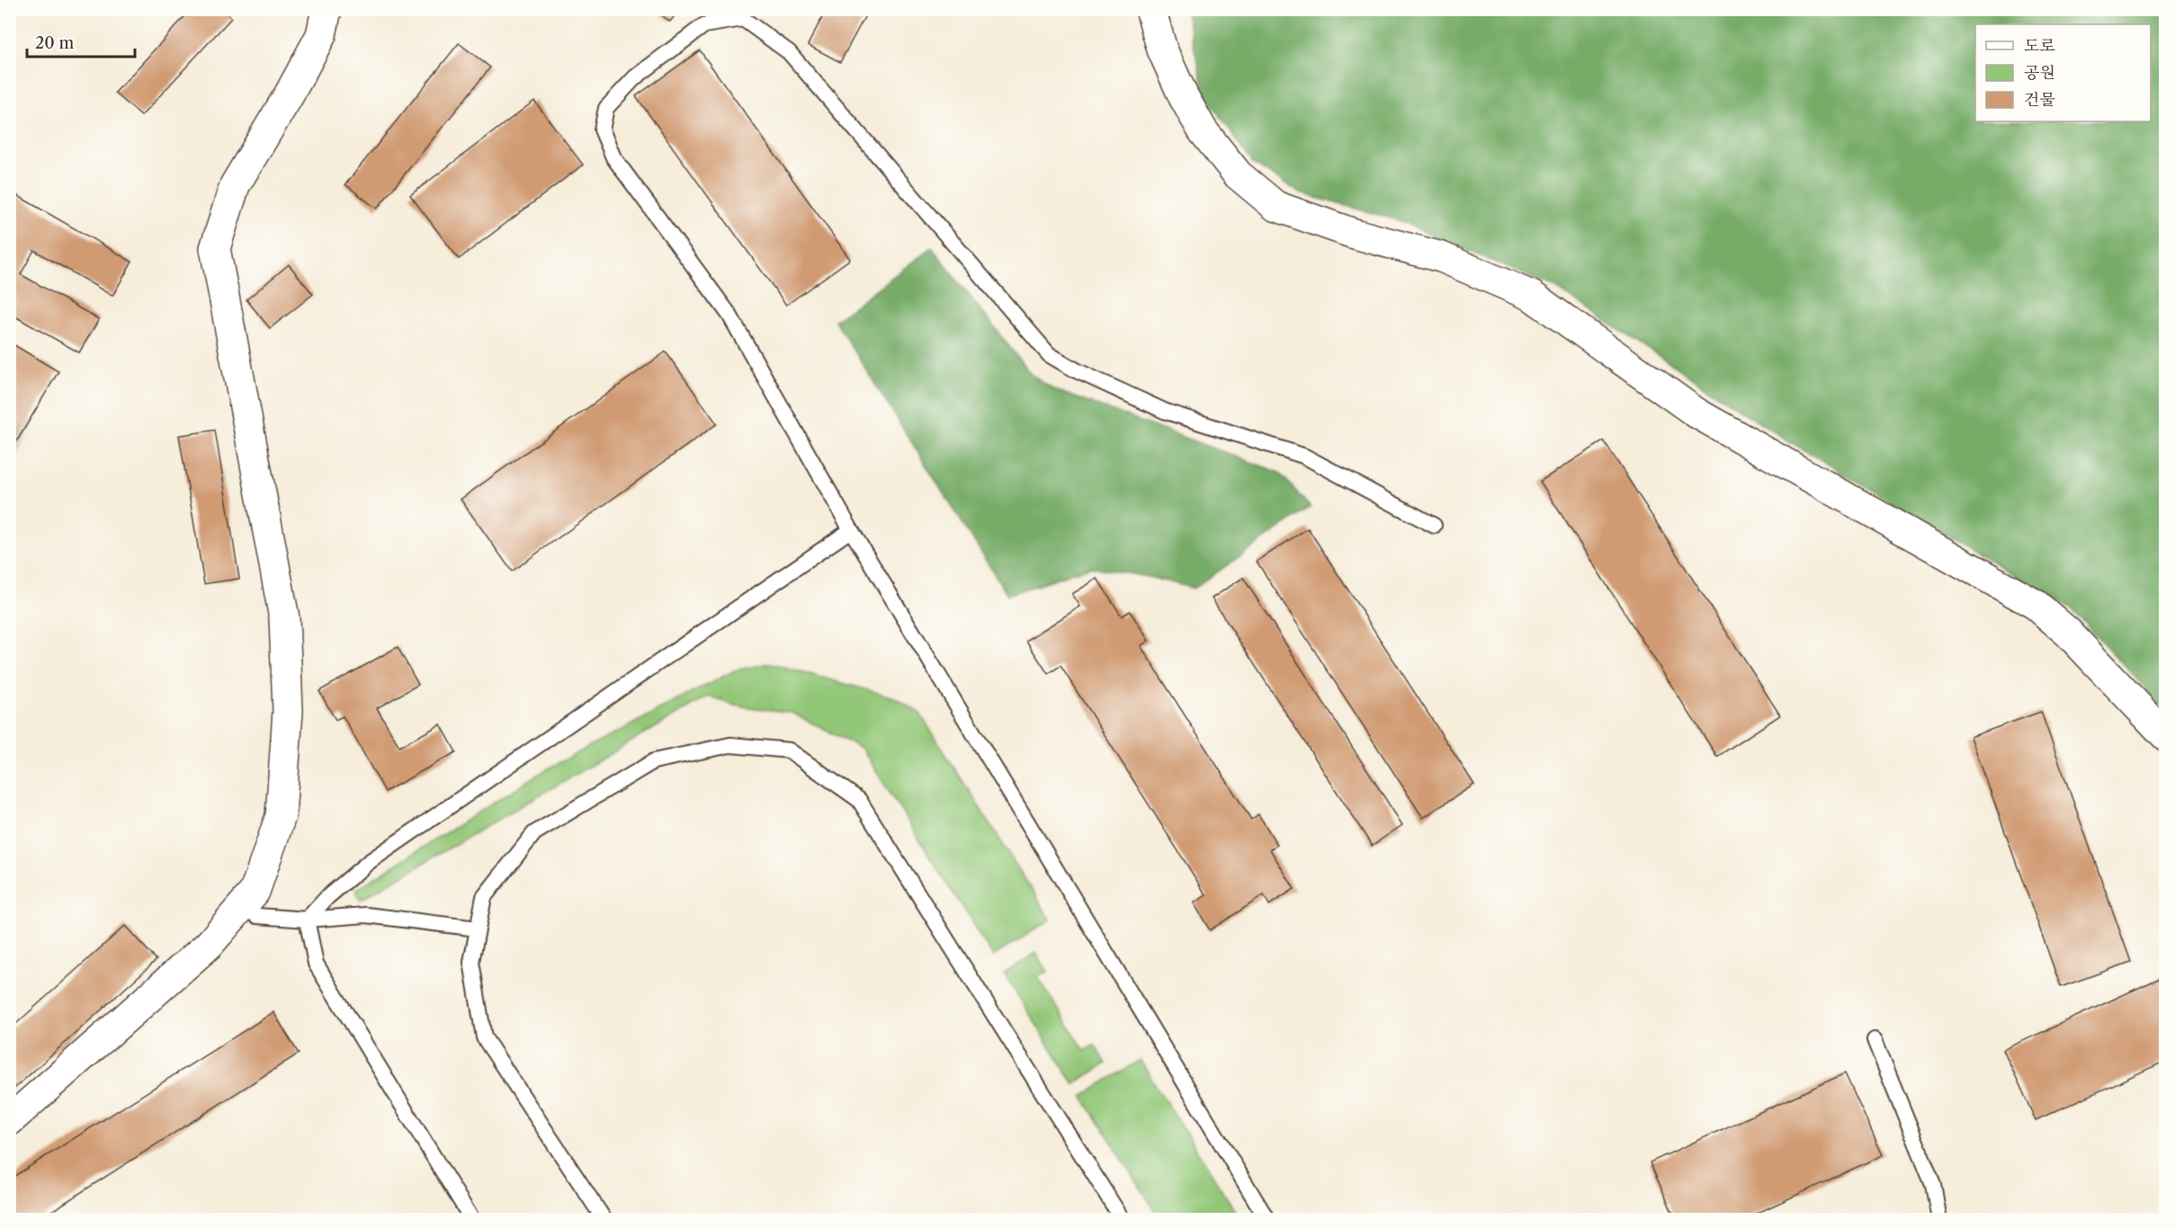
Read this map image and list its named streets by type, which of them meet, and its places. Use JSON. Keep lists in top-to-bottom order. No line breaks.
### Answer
{"legend":["도로","공원","건물"],"scale_bar":"20 m"}
